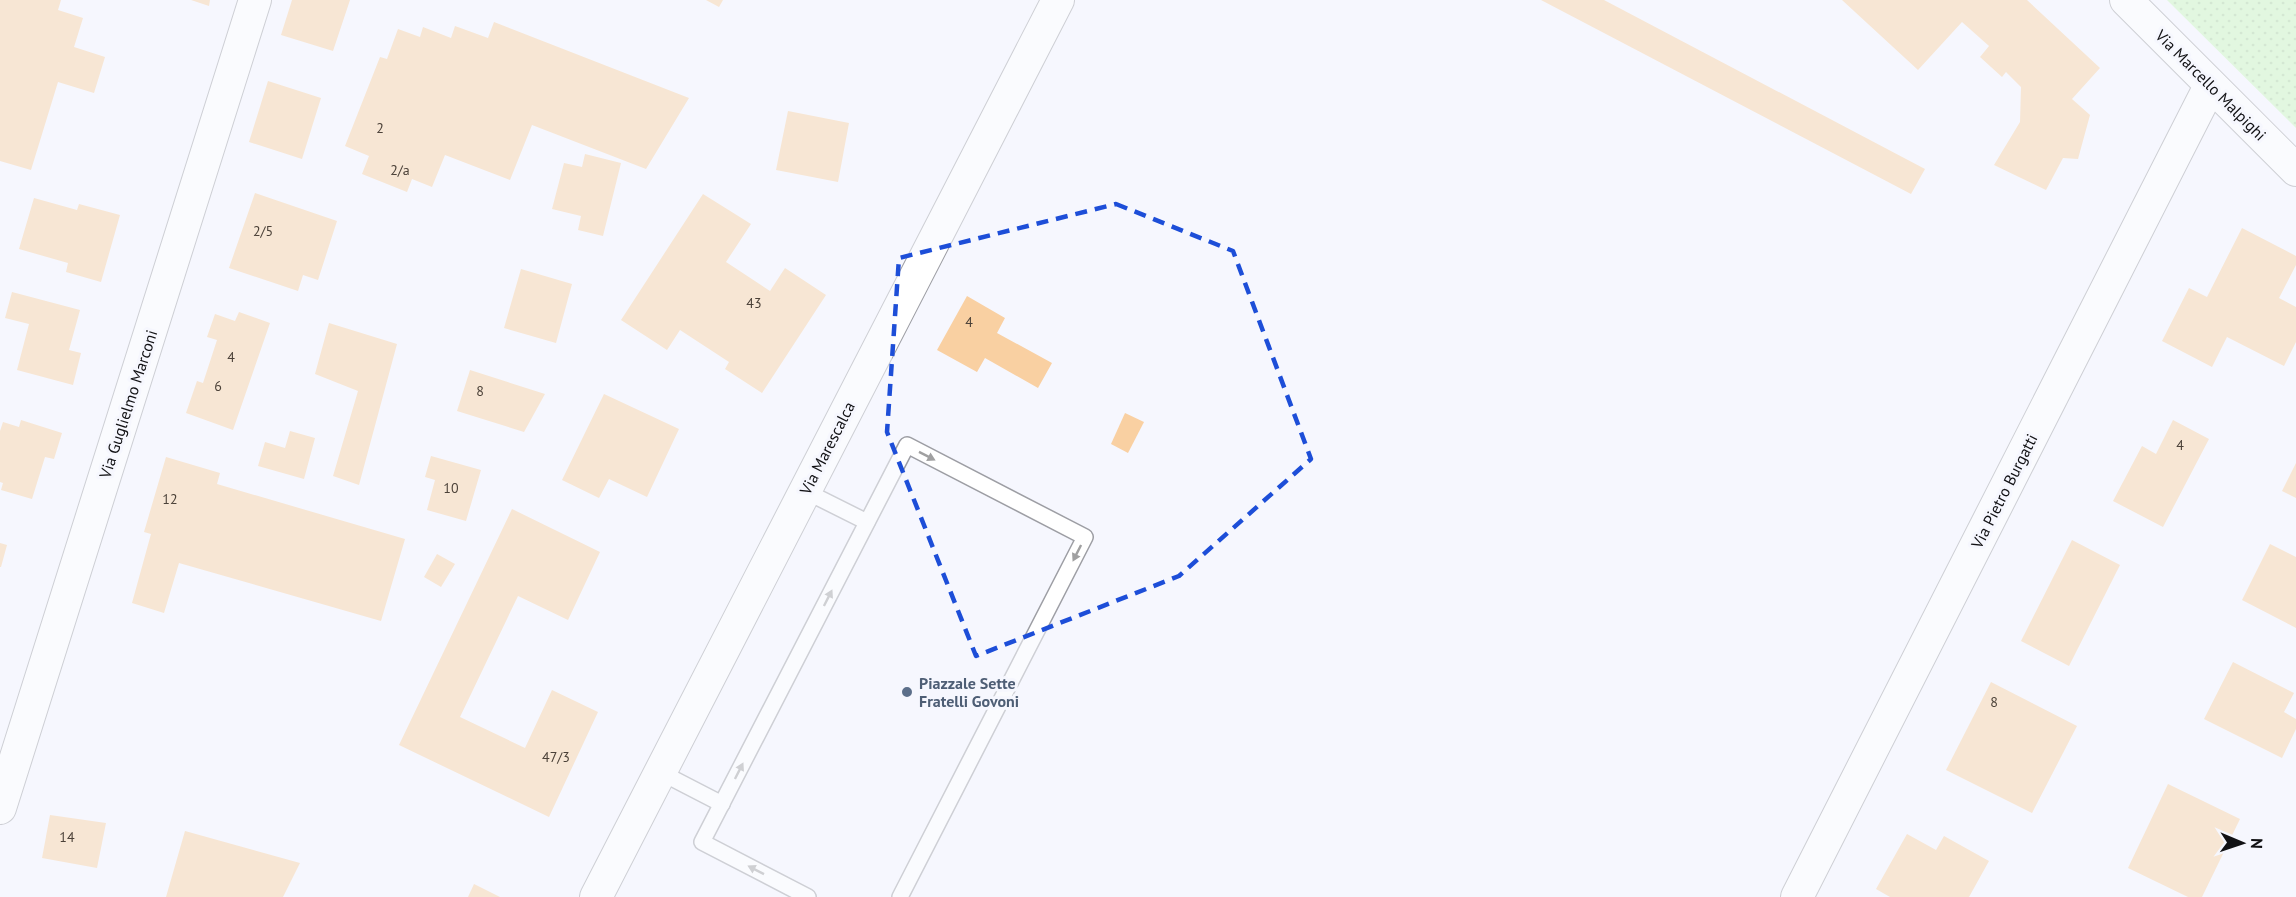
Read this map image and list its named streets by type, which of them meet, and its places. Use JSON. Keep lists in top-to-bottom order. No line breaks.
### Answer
{"streets":{"street":["Via Marcello Malpighi","Via Guglielmo Marconi","Via Marescalca","Via Pietro Burgatti"]},"crossings":[["Via Marcello Malpighi","Via Pietro Burgatti"]],"places":["Piazzale Sette Fratelli Govoni"],"house_numbers":["2","2/a","2/5","43","4","4","6","8","4","10","12","8","47/3","14"],"north":"right"}
